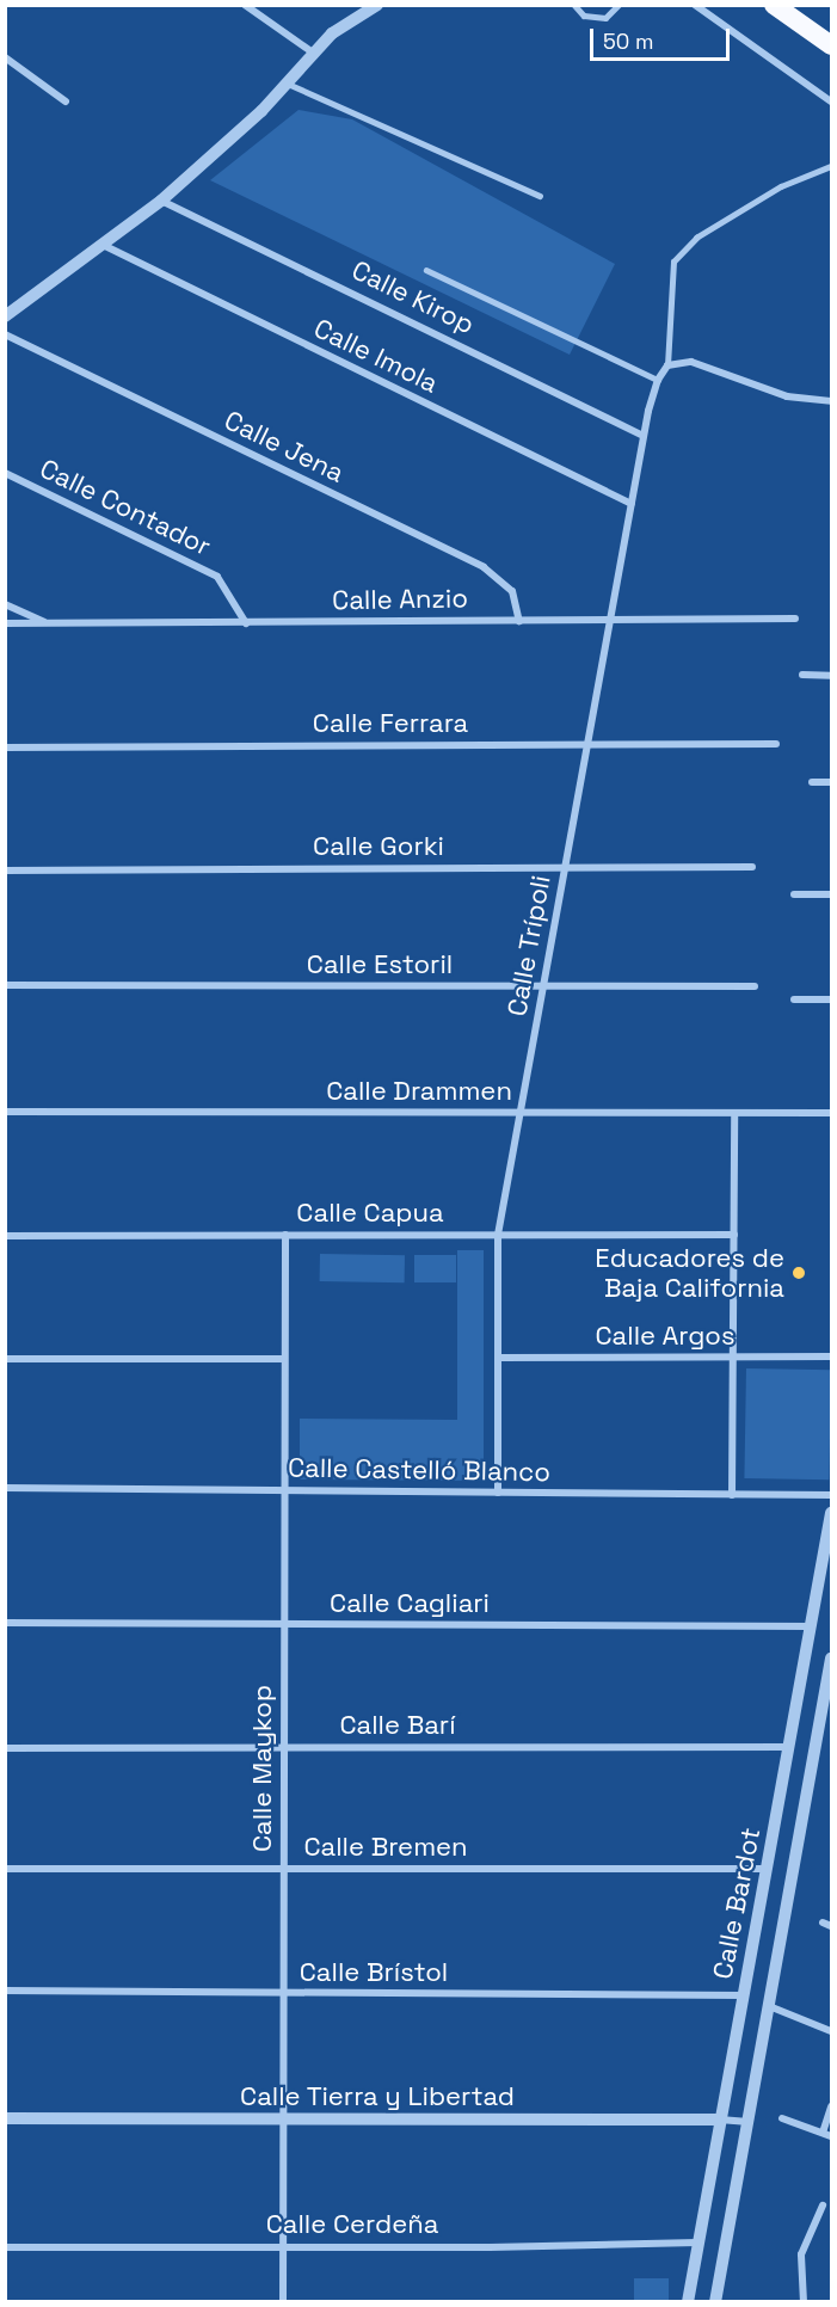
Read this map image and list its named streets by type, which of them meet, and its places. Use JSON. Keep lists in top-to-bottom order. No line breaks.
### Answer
{"streets":{"street":["Calle Kirop","Calle Imola","Calle Jena","Calle Contador","Calle Anzio","Calle Ferrara","Calle Gorki","Calle Trípoli","Calle Estoril","Calle Drammen","Calle Capua","Calle Argos","Calle Castelló Blanco","Calle Cagliari","Calle Barí","Calle Maykop","Calle Bremen","Calle Bardot","Calle Brístol","Calle Tierra y Libertad","Calle Cerdeña"]},"crossings":[["Calle Kirop","Calle Trípoli"],["Calle Imola","Calle Trípoli"],["Calle Jena","Calle Anzio"],["Calle Contador","Calle Anzio"],["Calle Anzio","Calle Trípoli"],["Calle Ferrara","Calle Trípoli"],["Calle Gorki","Calle Trípoli"],["Calle Trípoli","Calle Estoril"],["Calle Trípoli","Calle Drammen"],["Calle Trípoli","Calle Capua"],["Calle Trípoli","Calle Argos"],["Calle Trípoli","Calle Castelló Blanco"],["Calle Capua","Calle Maykop"],["Calle Castelló Blanco","Calle Maykop"],["Calle Cagliari","Calle Maykop"],["Calle Cagliari","Calle Bardot"],["Calle Barí","Calle Maykop"],["Calle Barí","Calle Bardot"],["Calle Maykop","Calle Bremen"],["Calle Maykop","Calle Brístol"],["Calle Maykop","Calle Tierra y Libertad"],["Calle Maykop","Calle Cerdeña"],["Calle Bremen","Calle Bardot"],["Calle Bardot","Calle Brístol"],["Calle Bardot","Calle Tierra y Libertad"],["Calle Bardot","Calle Cerdeña"]],"places":["Educadores de Baja California"],"scale_bar":"50 m"}
